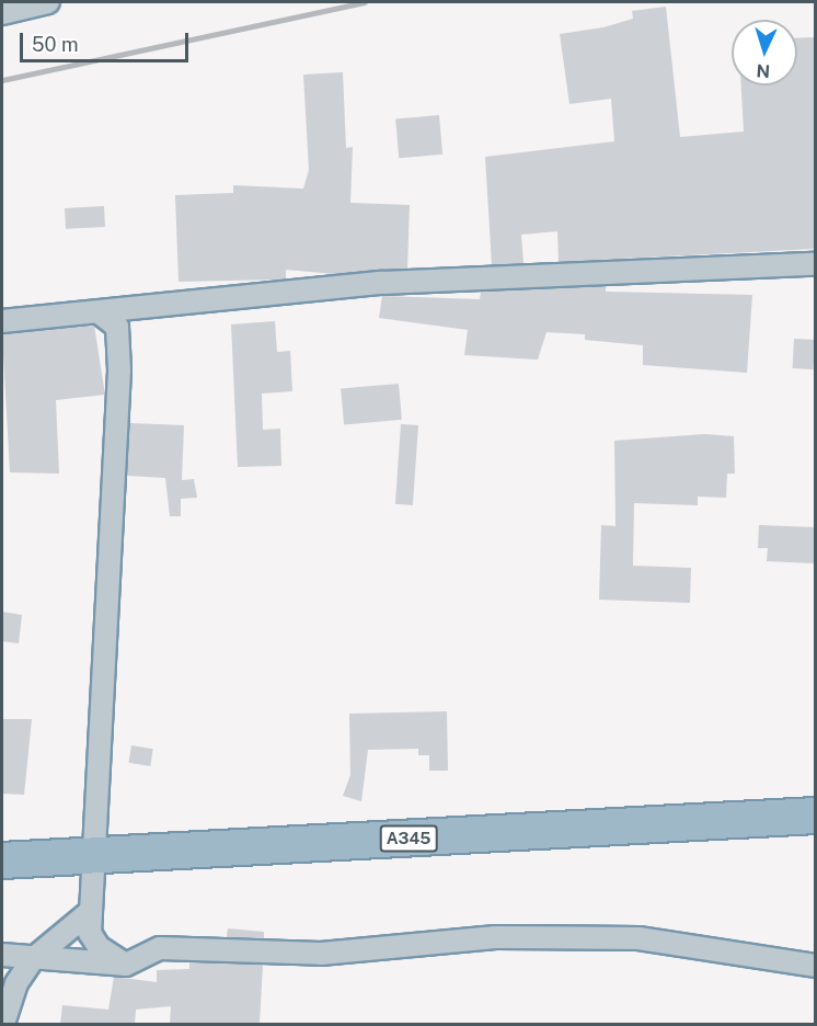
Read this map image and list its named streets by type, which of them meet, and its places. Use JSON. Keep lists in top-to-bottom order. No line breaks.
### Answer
{"streets":{"highway":["A345"]},"scale_bar":"50 m","north":"bottom"}
